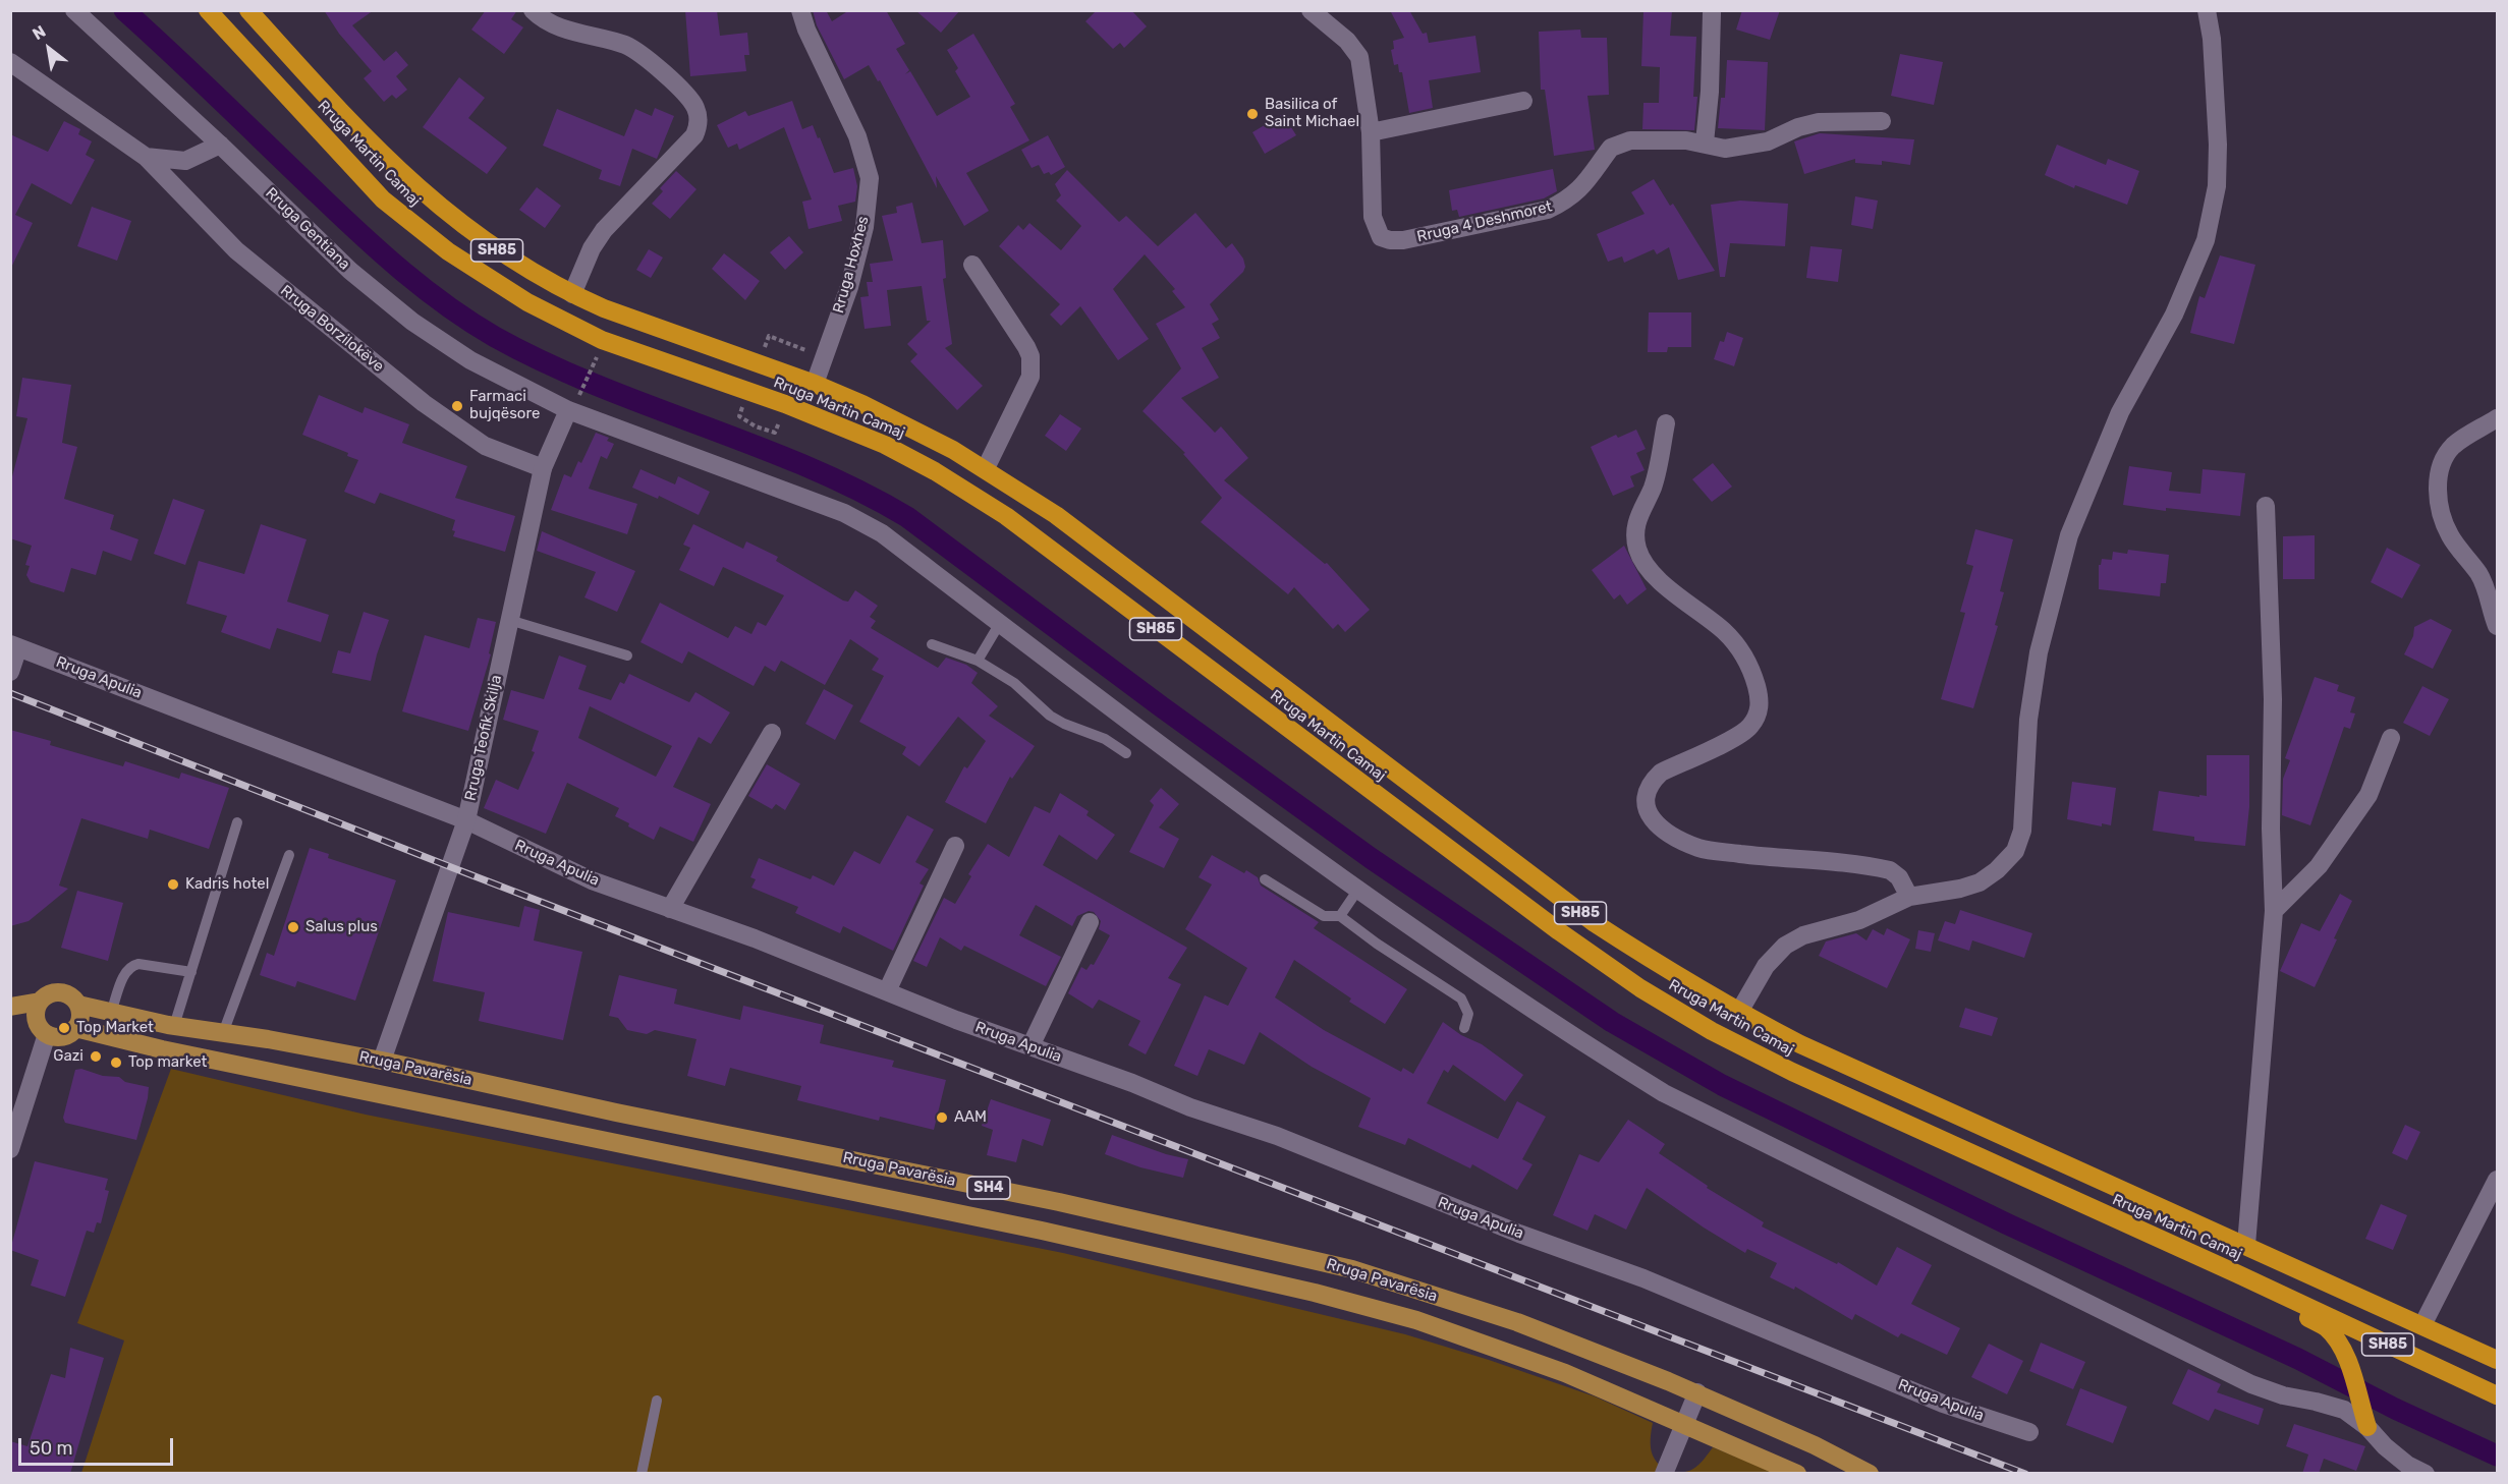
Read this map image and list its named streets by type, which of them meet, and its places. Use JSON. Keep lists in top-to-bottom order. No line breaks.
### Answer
{"streets":{"highway":["Rruga Martin Camaj","SH85"],"main road":["Rruga Pavarësia","SH4"],"street":["Rruga 4 Deshmoret","Rruga Gentiana","Rruga Hoxhes","Rruga Borzilokëve","Rruga Apulia","Rruga Teofik Skilja"]},"crossings":[["Rruga Martin Camaj","Rruga Hoxhes"],["Rruga Gentiana","Rruga Borzilokëve"],["Rruga Gentiana","Rruga Teofik Skilja"],["Rruga Borzilokëve","Rruga Teofik Skilja"],["Rruga Apulia","Rruga Teofik Skilja"],["Rruga Teofik Skilja","Rruga Pavarësia"],["Rruga Pavarësia","SH4"]],"places":["Basilica of Saint Michael","Farmaci bujqësore","Kadris hotel","Salus plus","Top Market","Gazi","Top market","AAM"],"scale_bar":"50 m","north":"top left"}
